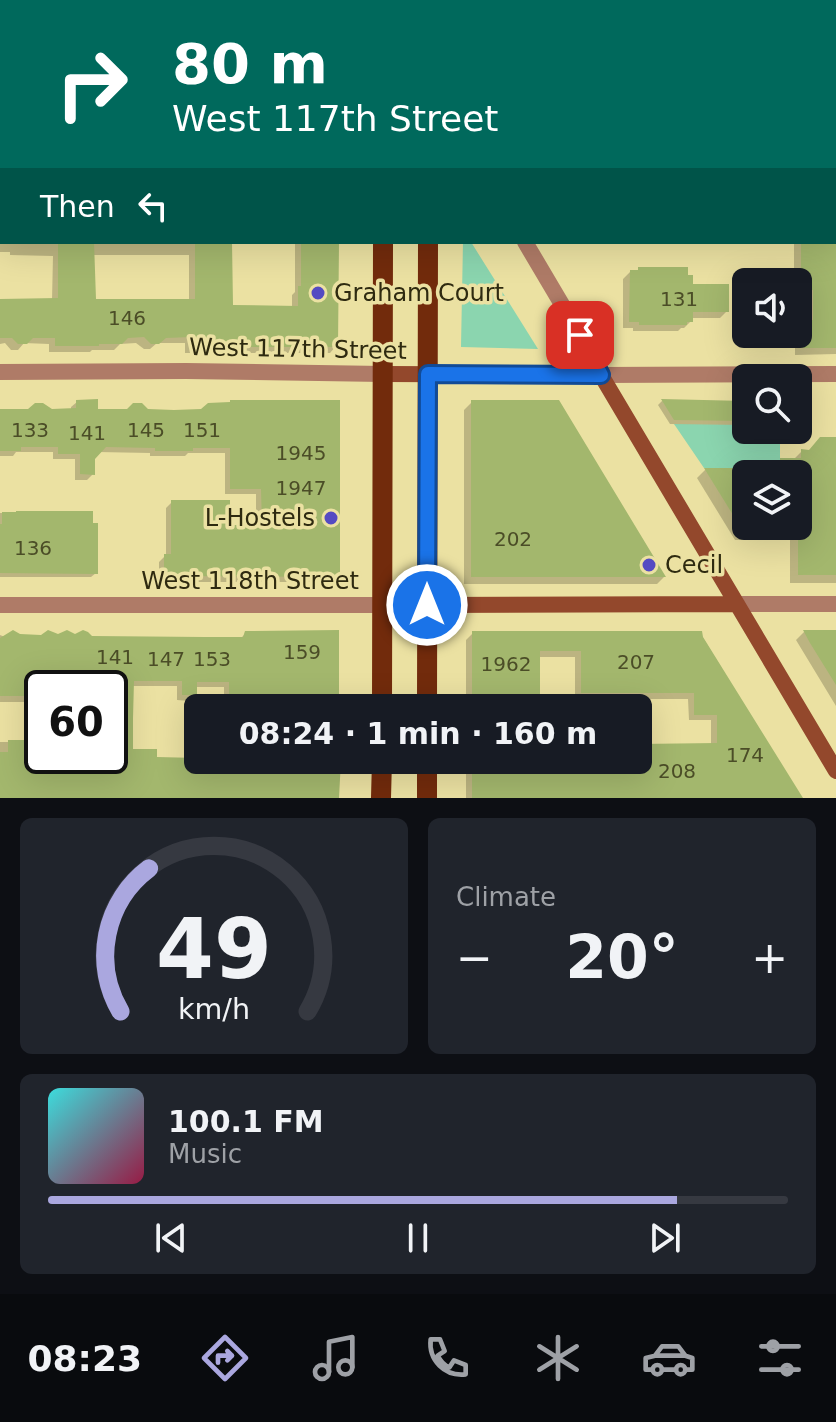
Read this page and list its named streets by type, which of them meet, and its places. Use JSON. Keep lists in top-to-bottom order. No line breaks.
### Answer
{"streets":{"main road":["West 117th Street","West 118th Street"]},"places":["Graham Court","L-Hostels","Cecil"],"house_numbers":["131","146","133","145","151","141","1945","1947","202","136","159","141","147","153","207","1962","174","208"],"page":{"turn":["80 m","West 117th Street"],"then":"Then","limit":"60","trip":"08:24 · 1 min · 160 m","tile":"Climate","heat":["−","20°","+"],"song":["100.1 FM","Music"],"tabs":"08:23","gauge":["49","km/h"]}}
